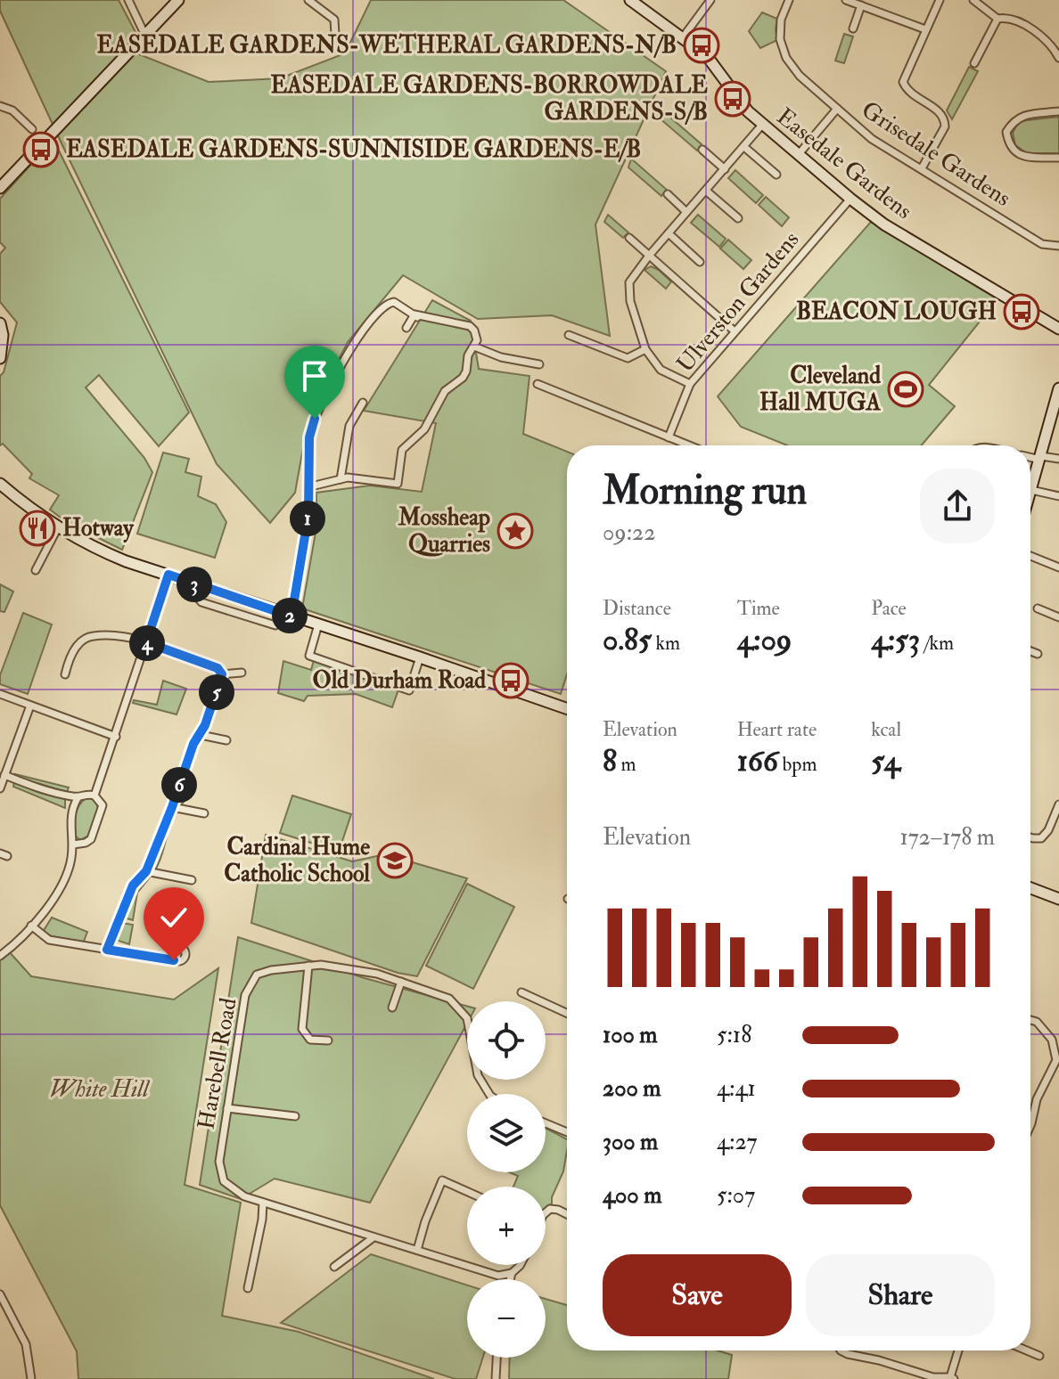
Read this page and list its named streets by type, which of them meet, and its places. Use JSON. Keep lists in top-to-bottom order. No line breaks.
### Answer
{"streets":{"street":["Grisedale Gardens","Easedale Gardens","Ulverston Gardens","Harebell Road"]},"crossings":[["Easedale Gardens","Ulverston Gardens"]],"parks":["White Hill"],"places":{"bus stop":["EASEDALE GARDENS-WETHERAL GARDENS-N/B","EASEDALE GARDENS-BORROWDALE GARDENS-S/B","EASEDALE GARDENS-SUNNISIDE GARDENS-E/B","BEACON LOUGH","Old Durham Road"],"sports":["Cleveland Hall MUGA"],"restaurant":["Hotway"],"place":["Mossheap Quarries"],"school or university":["Cardinal Hume Catholic School"]},"page":{"heading":["Morning run","09:22"],"pins":["1","3","2","4","5","6"],"stats":[["Distance","0.85 km"],["Time","4:09"],["Pace","4:53 /km"],["Elevation","8 m"],["Heart rate","166 bpm"],["kcal","54"]],"chart":["Elevation","172–178 m"],"map_buttons":["+","−"],"list":[{"name":"100 m","note":"5:18"},{"name":"200 m","note":"4:41"},{"name":"300 m","note":"4:27"},{"name":"400 m","note":"5:07"}],"buttons":["Save","Share"]}}
